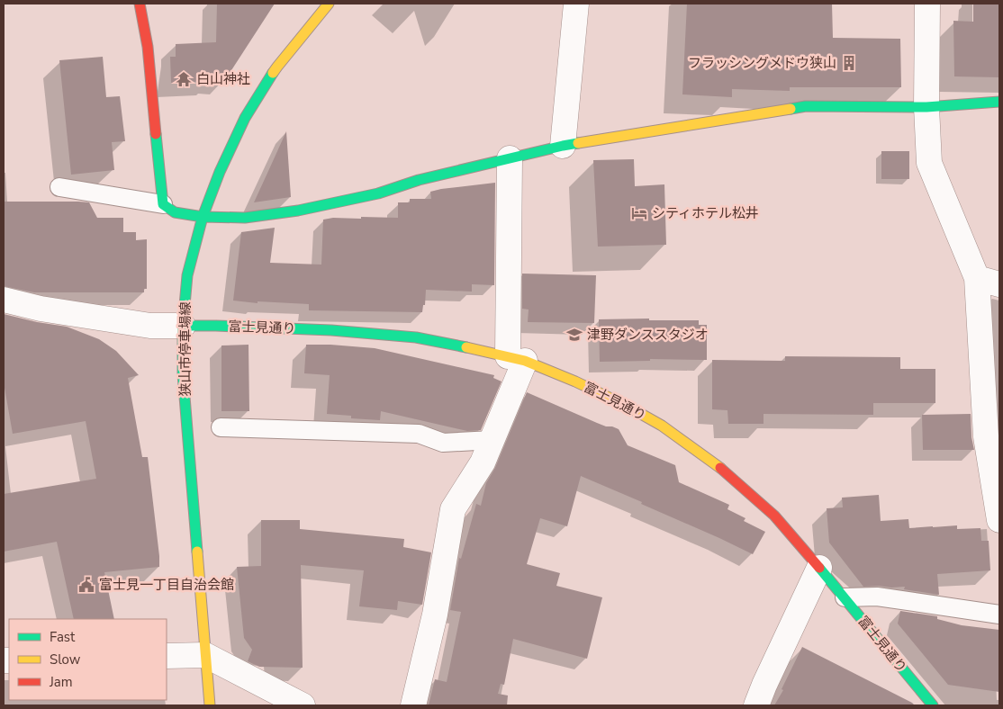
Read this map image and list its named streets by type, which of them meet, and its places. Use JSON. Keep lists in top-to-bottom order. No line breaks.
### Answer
{"streets":{"street":["富士見通り","狭山市停車場線"]},"crossings":[["富士見通り","狭山市停車場線"]],"places":{"building":["フラッシングメドウ狭山"],"temple":["白山神社"],"hotel":["シティホテル松井"],"school or university":["津野ダンススタジオ"],"public building":["富士見一丁目自治会館"]},"legend":["Fast","Slow","Jam"]}
